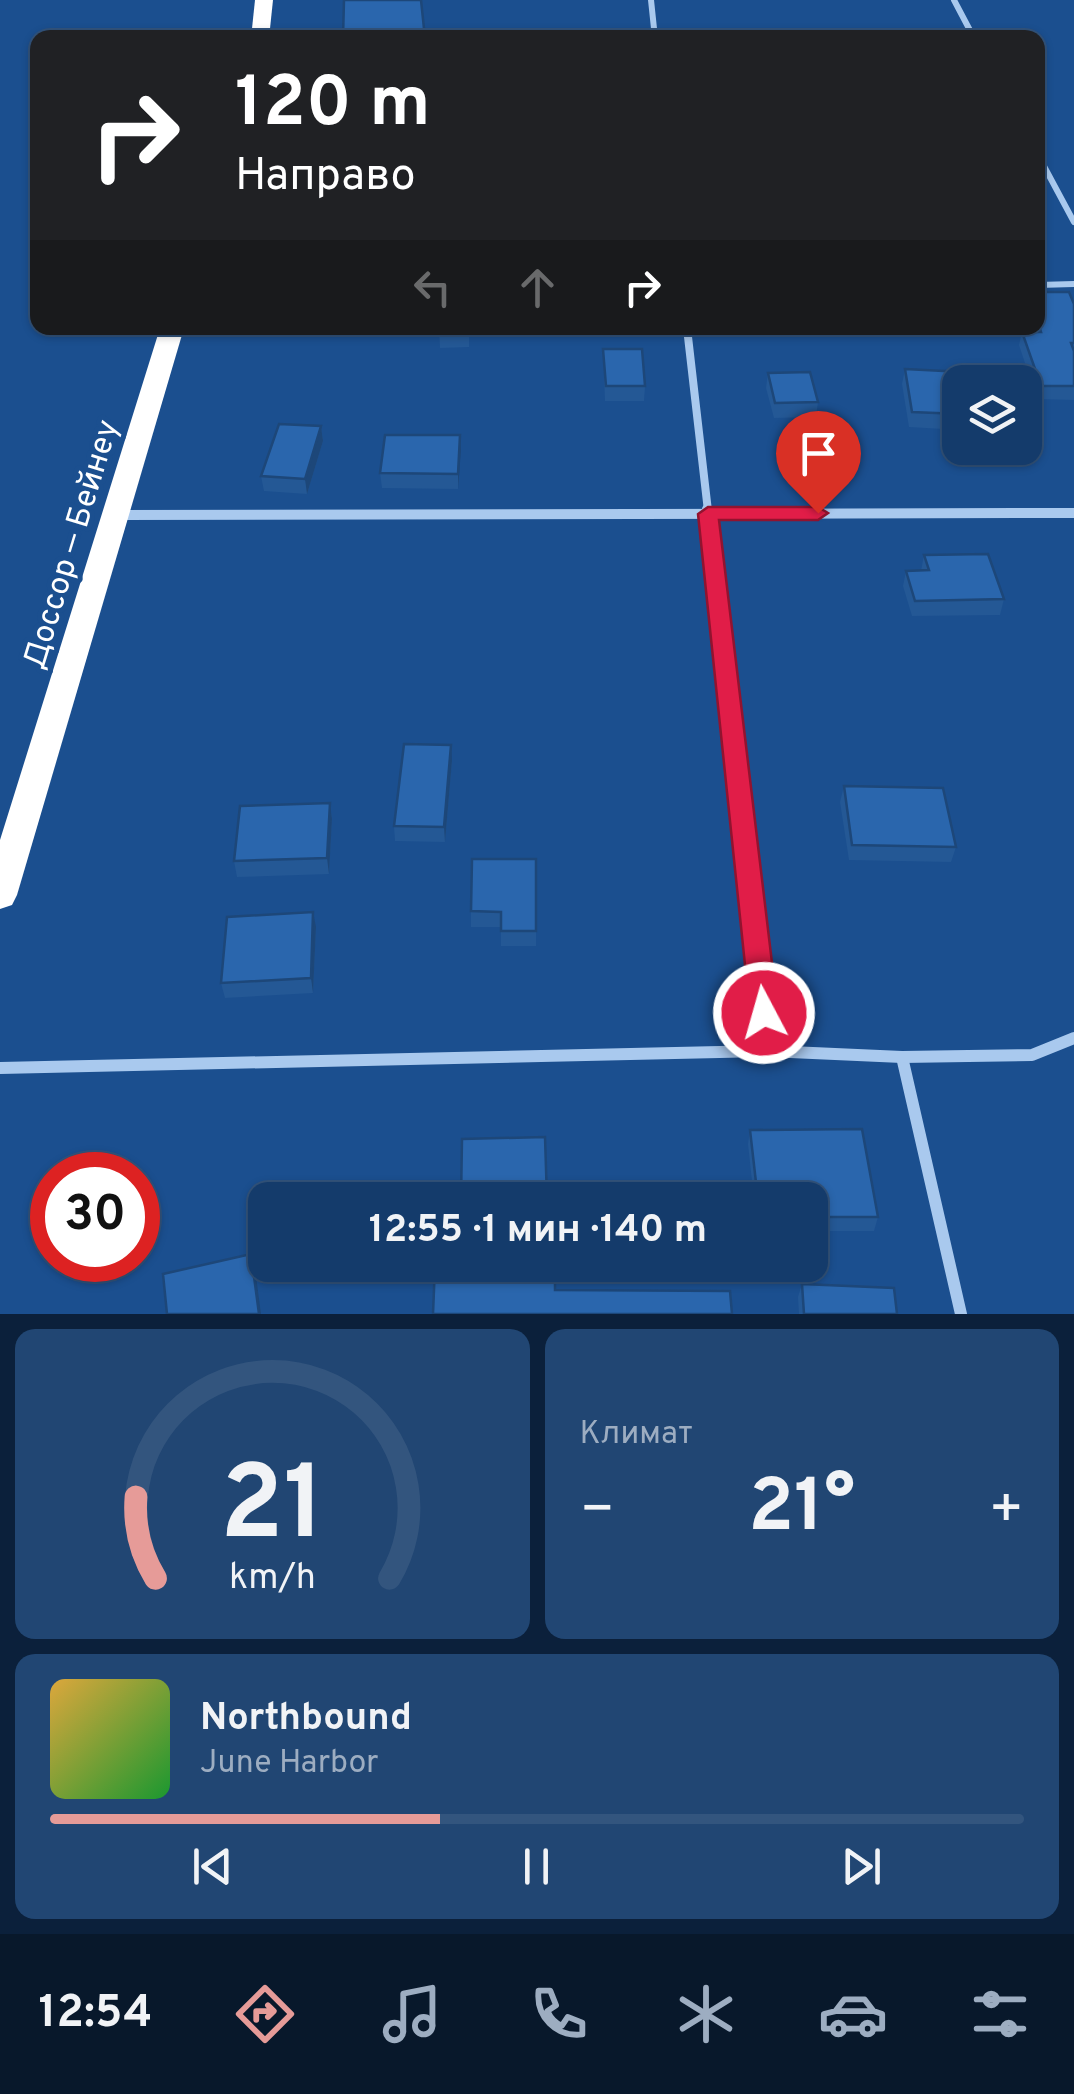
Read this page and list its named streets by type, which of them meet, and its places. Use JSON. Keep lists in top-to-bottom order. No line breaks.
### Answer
{"streets":{"highway":["Доссор — Бейнеу"]},"page":{"turn":["120 m","Направо"],"limit":"30","trip":"12:55 · 1 мин · 140 m","tile":"Климат","heat":["−","21°","+"],"song":["Northbound","June Harbor"],"tabs":"12:54","gauge":["21","km/h"]}}
